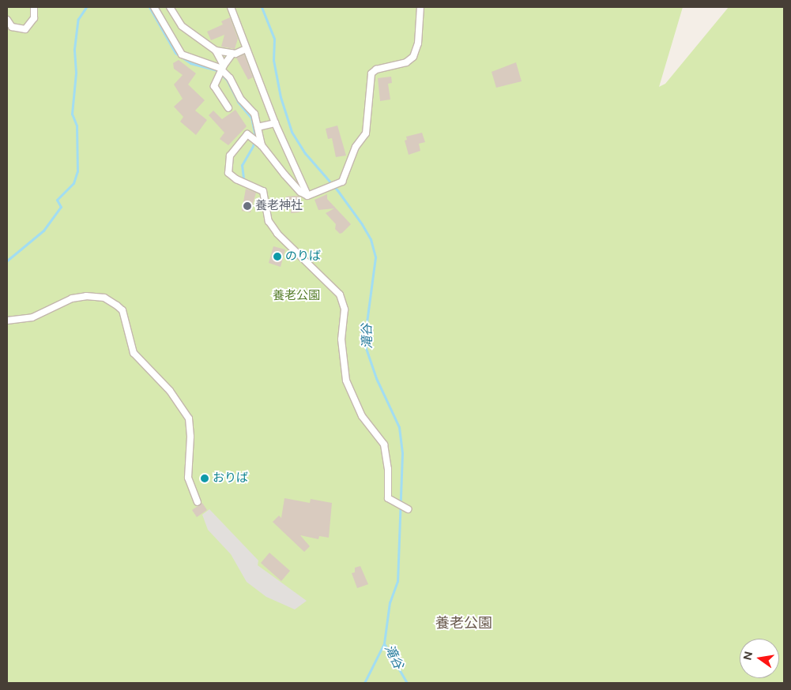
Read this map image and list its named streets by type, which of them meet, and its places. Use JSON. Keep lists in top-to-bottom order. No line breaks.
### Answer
{"districts":["養老公園"],"water":["滝谷"],"parks":["養老公園"],"places":["養老神社","のりば","おりば"],"north":"left"}
